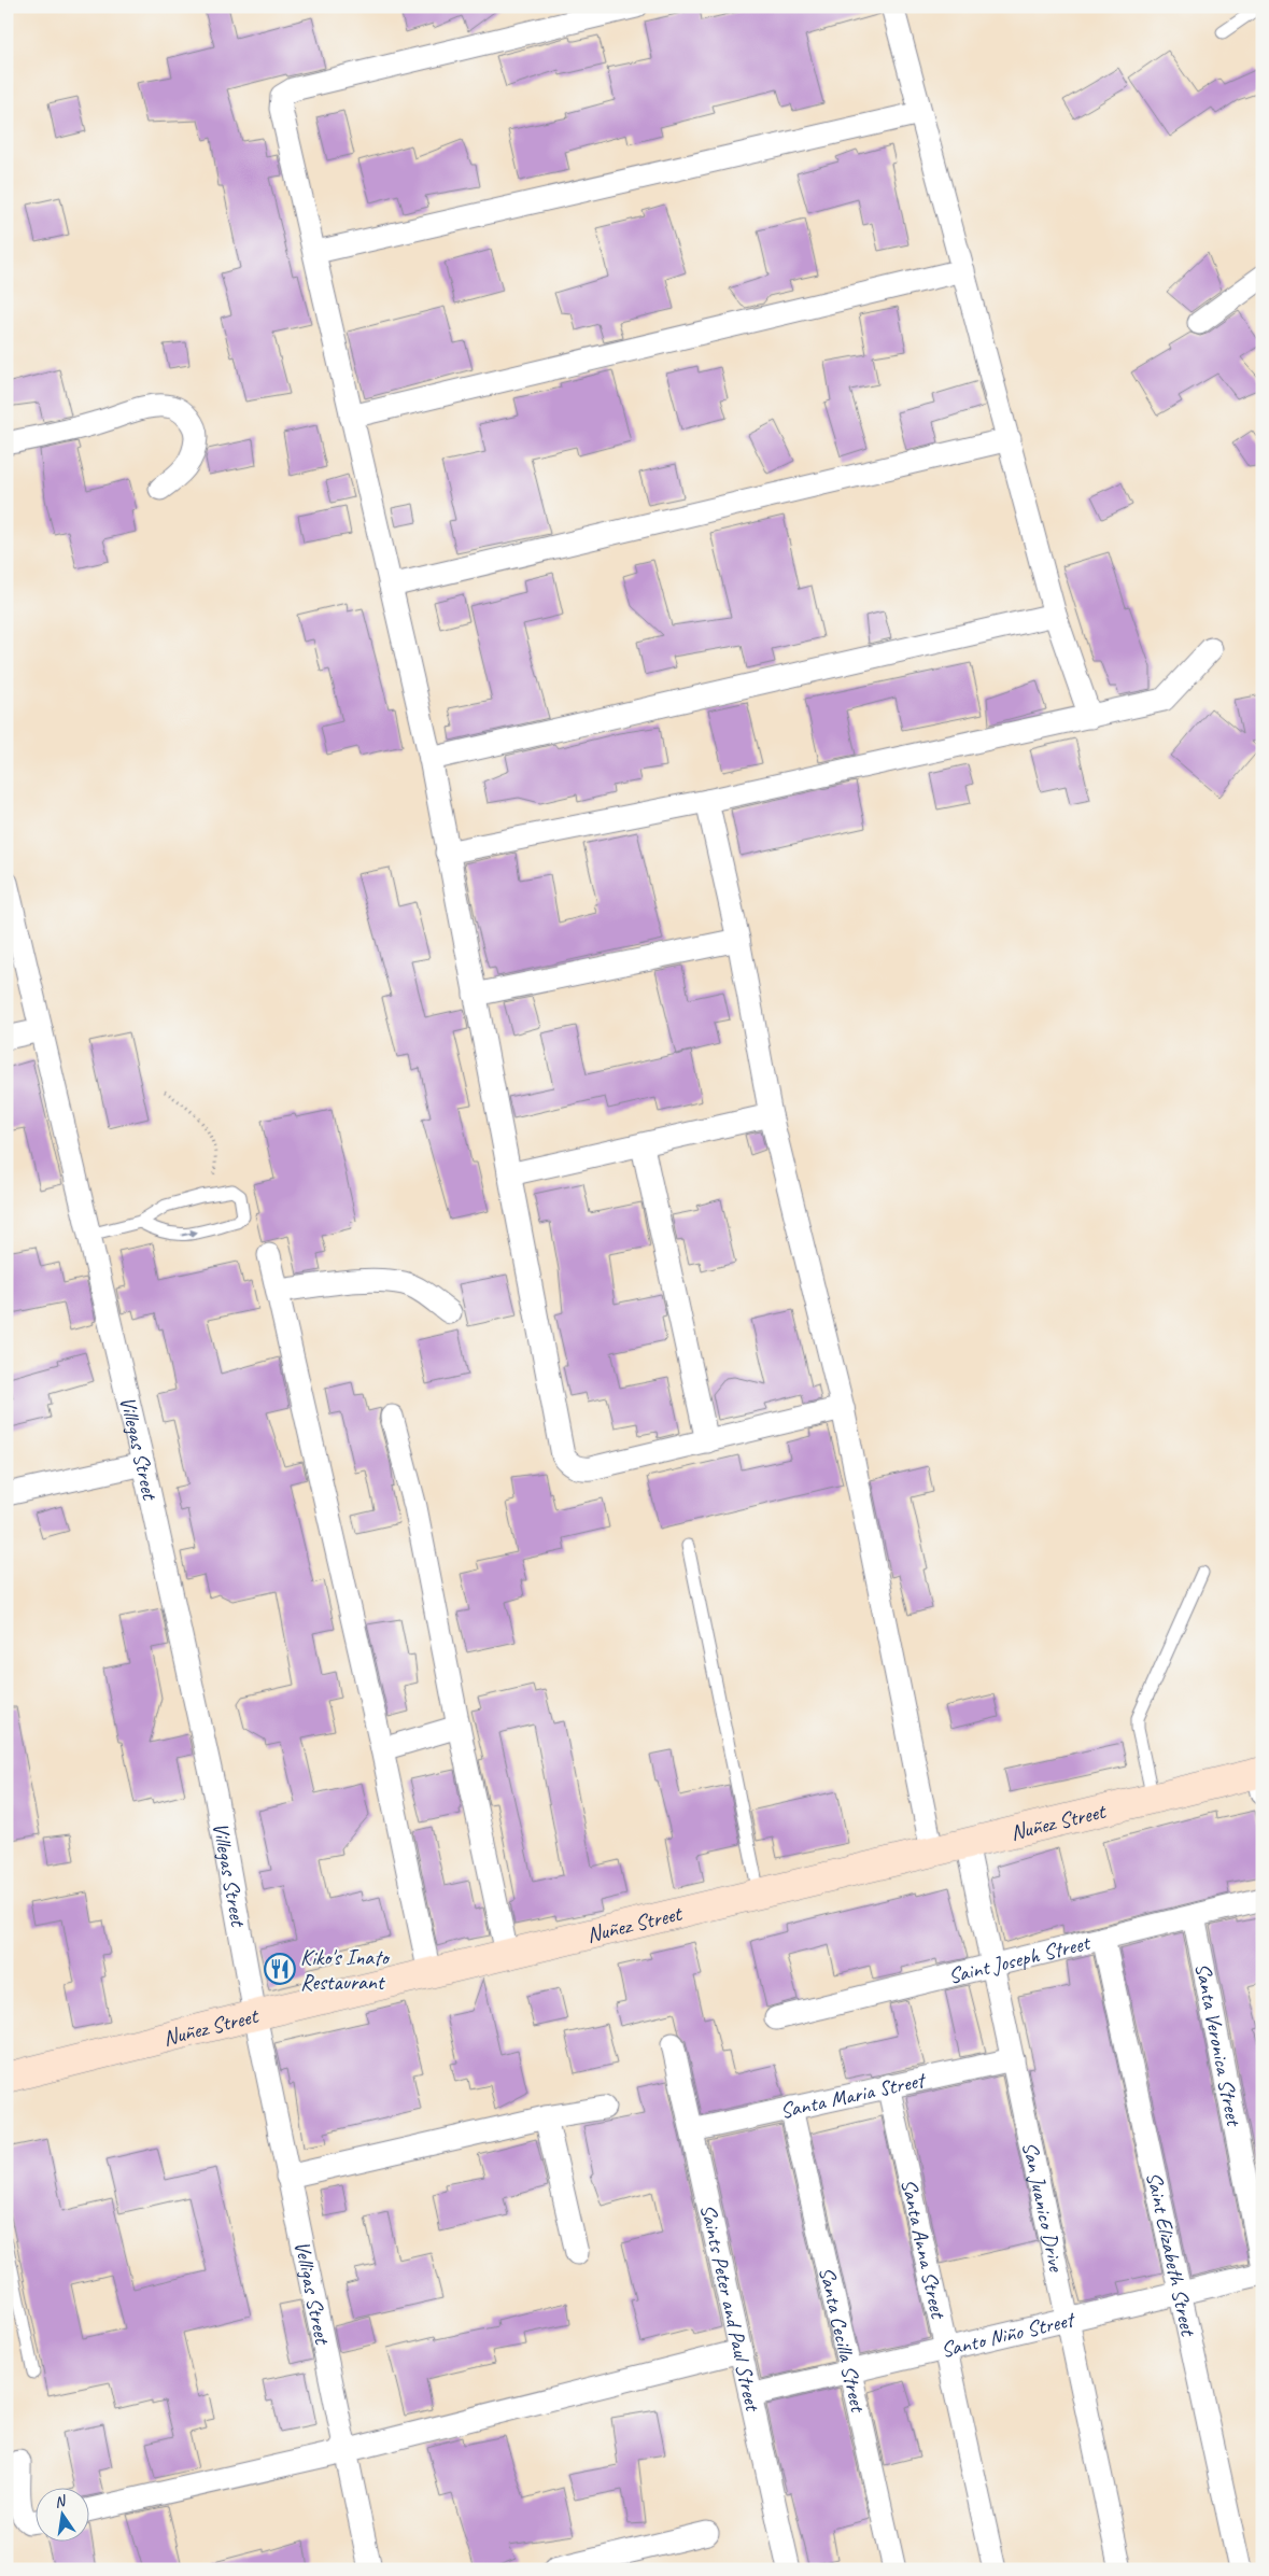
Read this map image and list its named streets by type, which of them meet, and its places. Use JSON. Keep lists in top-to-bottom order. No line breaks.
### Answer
{"streets":{"street":["Villegas Street","Nuñez Street","Saint Joseph Street","Santa Veronica Street","Santa Maria Street","San Juanico Drive","Santa Anna Street","Saint Elizabeth Street","Velligas Street","Saints Peter and Paul Street","Santo Niño Street","Santa Cecilla Street"]},"crossings":[["Villegas Street","Nuñez Street"],["Villegas Street","Velligas Street"],["Nuñez Street","San Juanico Drive"],["Nuñez Street","Velligas Street"],["Saint Joseph Street","Santa Veronica Street"],["Saint Joseph Street","San Juanico Drive"],["Saint Joseph Street","Saint Elizabeth Street"],["Santa Maria Street","San Juanico Drive"],["Santa Maria Street","Santa Anna Street"],["Santa Maria Street","Saints Peter and Paul Street"],["Santa Maria Street","Santa Cecilla Street"],["San Juanico Drive","Santo Niño Street"],["Santa Anna Street","Santo Niño Street"],["Saint Elizabeth Street","Santo Niño Street"],["Saints Peter and Paul Street","Santo Niño Street"],["Santo Niño Street","Santa Cecilla Street"]],"places":{"restaurant":["Kiko's Inato Restaurant"]},"north":"top"}
